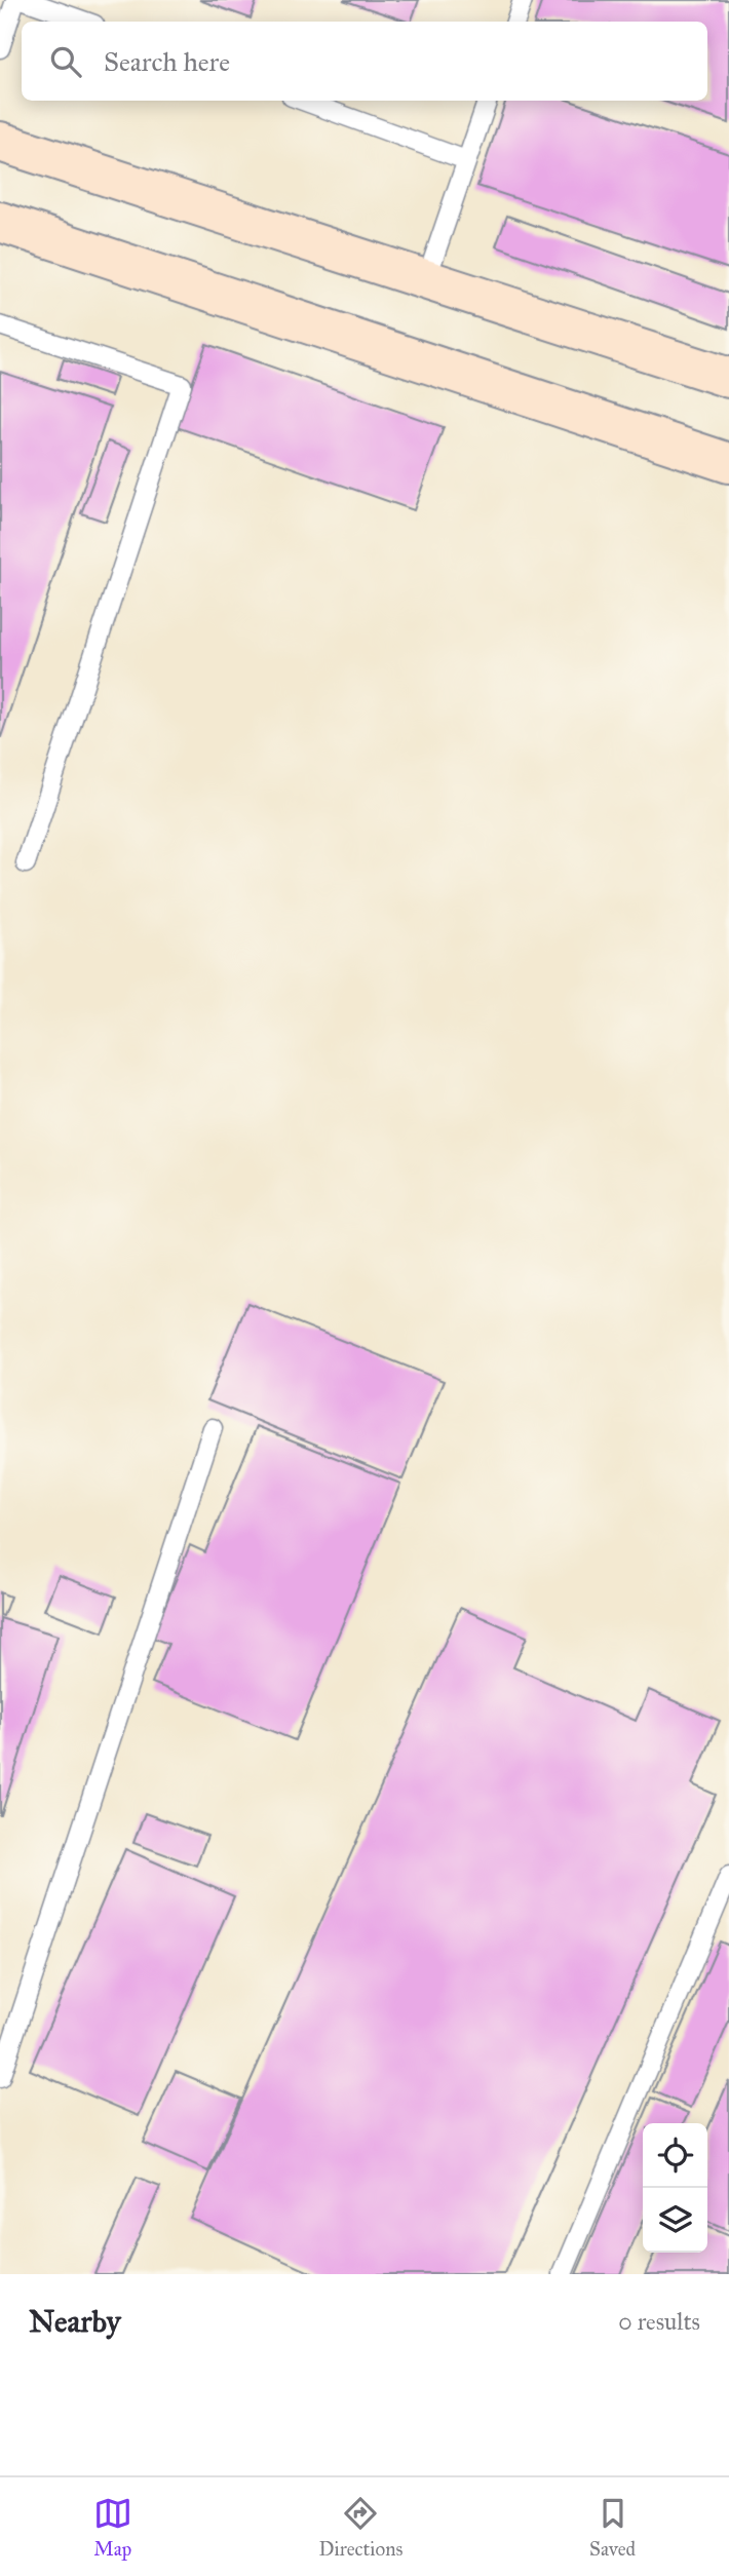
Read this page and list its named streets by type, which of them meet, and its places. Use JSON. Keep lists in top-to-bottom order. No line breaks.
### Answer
{"page":{"search":"Search here","heading":["Nearby","0 results"],"nav":["Map","Directions","Saved"]}}
